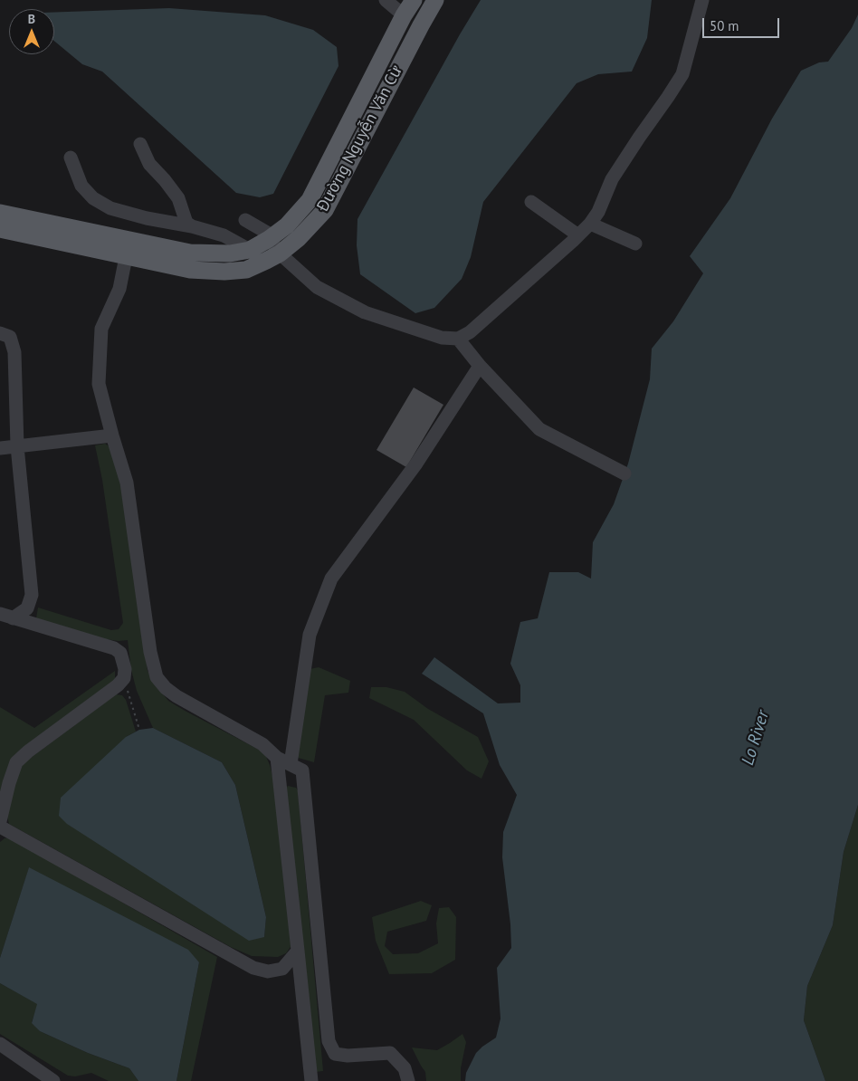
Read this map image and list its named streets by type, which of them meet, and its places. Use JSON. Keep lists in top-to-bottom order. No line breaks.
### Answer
{"streets":{"main road":["Đường Nguyễn Văn Cừ"]},"water":["Lo River"],"scale_bar":"50 m","north":"top"}
